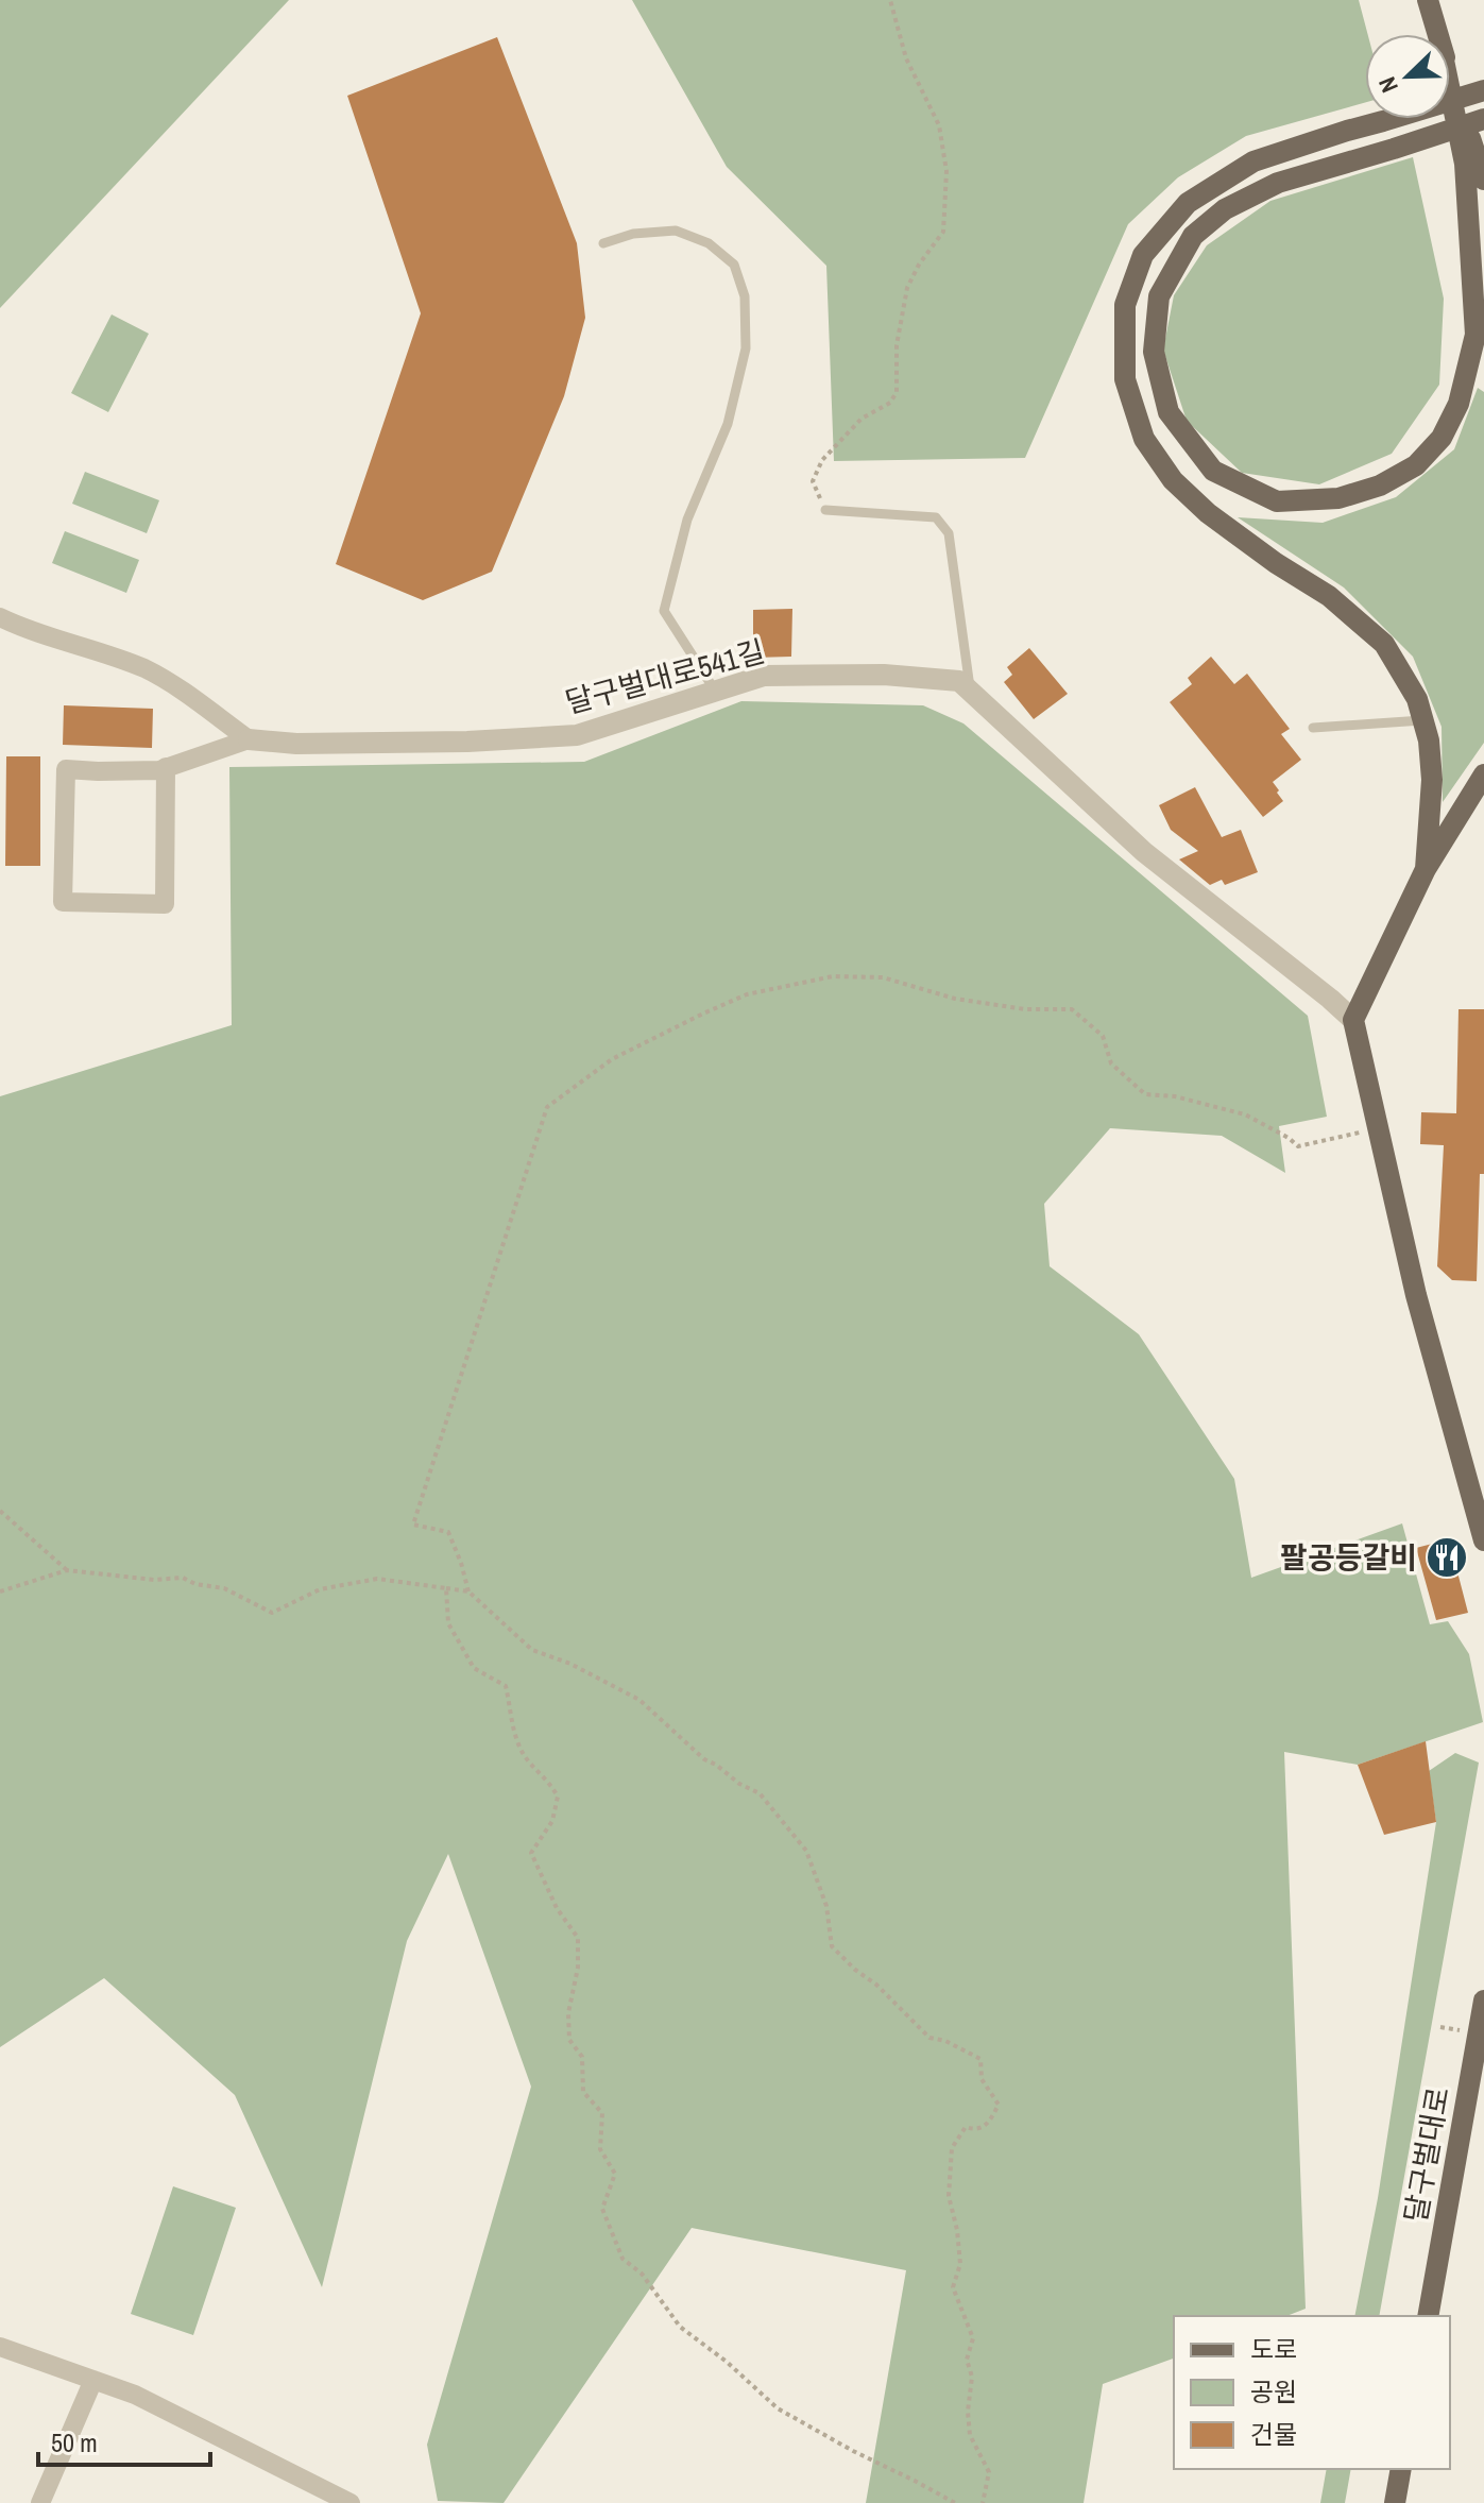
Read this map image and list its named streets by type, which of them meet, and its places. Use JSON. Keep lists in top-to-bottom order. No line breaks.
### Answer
{"streets":{"main road":["달구벌대로"],"street":["달구벌대로541길"]},"places":{"restaurant":["팔공등갈비"]},"legend":["도로","공원","건물"],"scale_bar":"50 m","north":"bottom left"}
